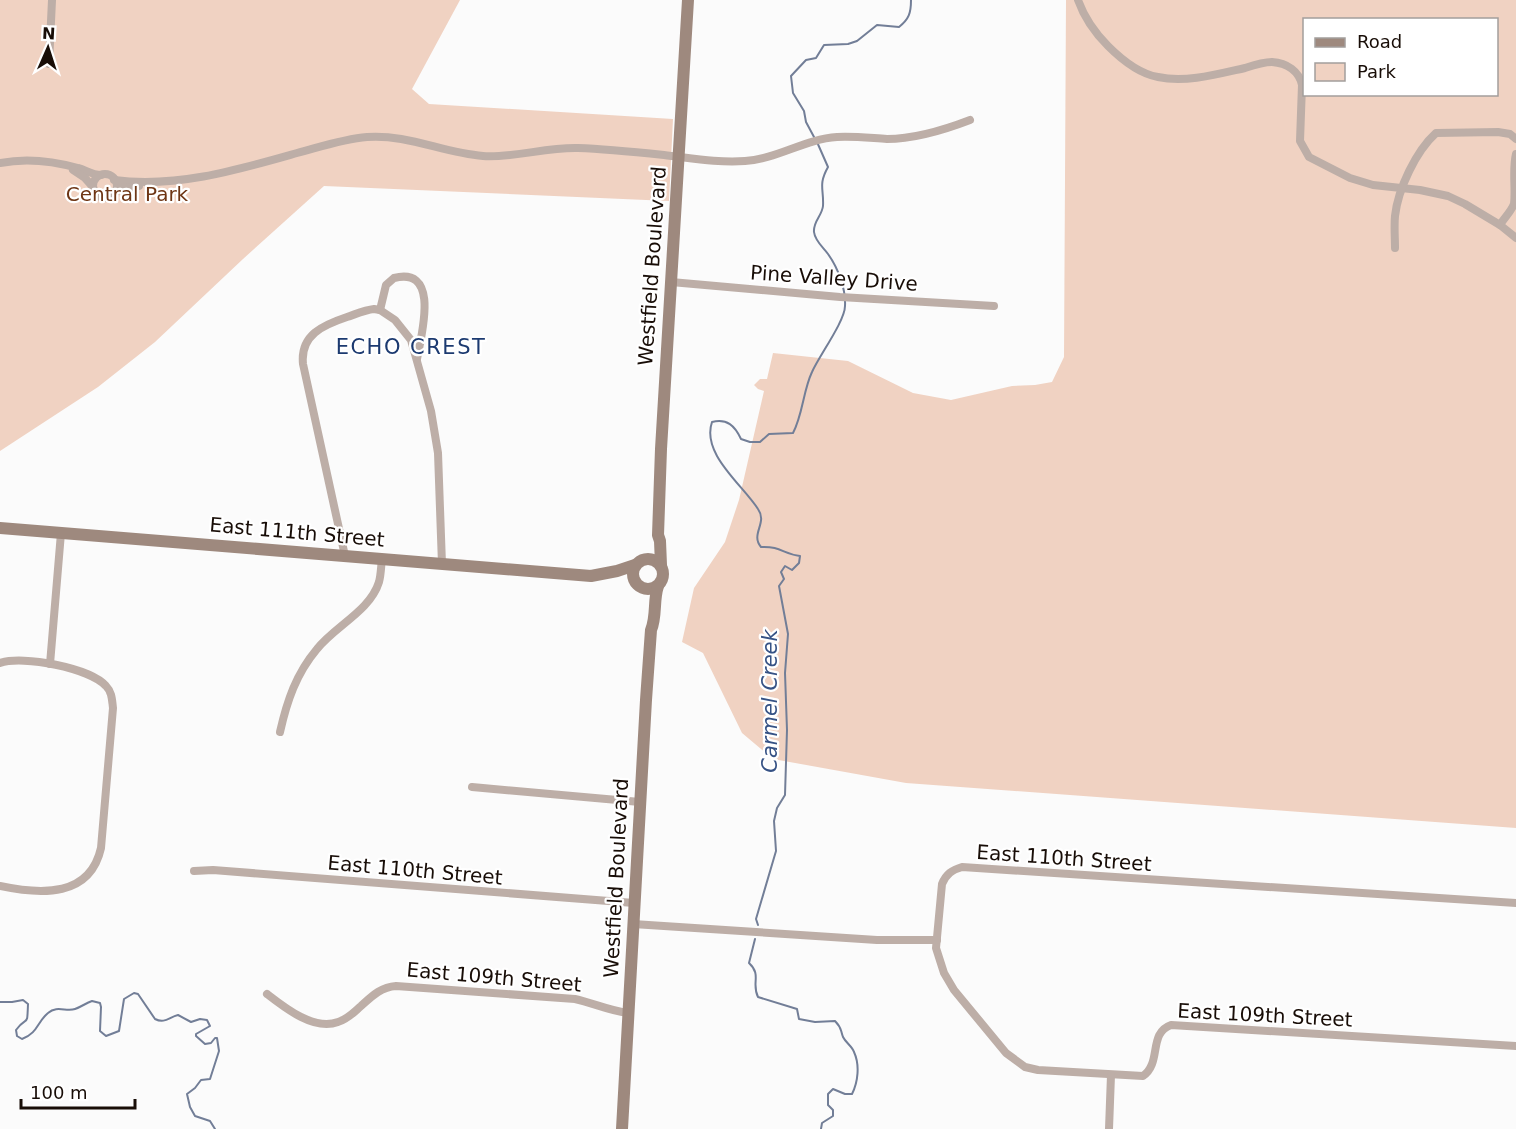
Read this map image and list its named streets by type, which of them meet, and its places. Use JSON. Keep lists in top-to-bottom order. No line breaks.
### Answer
{"streets":{"main road":["Westfield Boulevard","East 111th Street"],"street":["Pine Valley Drive","East 110th Street","East 109th Street"]},"crossings":[["Westfield Boulevard","Pine Valley Drive"],["Westfield Boulevard","East 111th Street"],["Westfield Boulevard","East 110th Street"],["Westfield Boulevard","East 109th Street"],["East 110th Street","East 109th Street"]],"districts":["ECHO CREST"],"water":["Carmel Creek"],"parks":["Central Park"],"legend":["Road","Park"],"scale_bar":"100 m","north":"top"}
